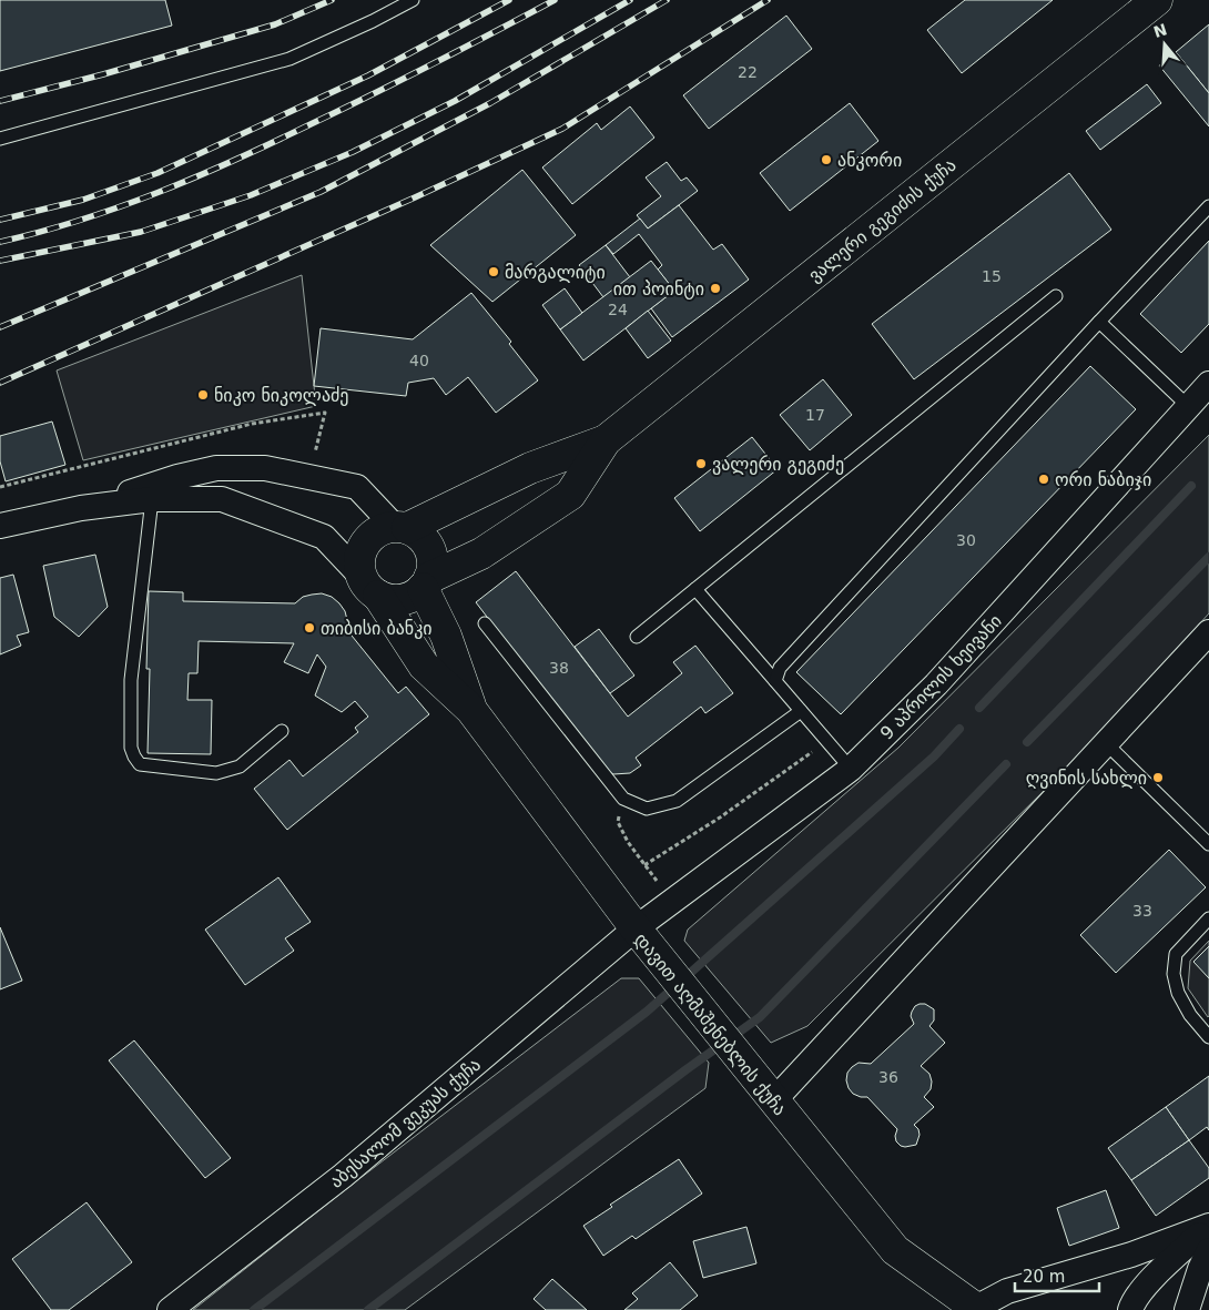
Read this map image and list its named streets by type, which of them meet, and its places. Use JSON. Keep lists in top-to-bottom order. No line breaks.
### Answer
{"streets":{"street":["ვალერი გეგიძის ქუჩა","9 აპრილის ხეივანი","დავით აღმაშენებლის ქუჩა","აბესალომ ვეკუას ქუჩა"]},"crossings":[["ვალერი გეგიძის ქუჩა","დავით აღმაშენებლის ქუჩა"],["9 აპრილის ხეივანი","დავით აღმაშენებლის ქუჩა"],["9 აპრილის ხეივანი","აბესალომ ვეკუას ქუჩა"],["დავით აღმაშენებლის ქუჩა","აბესალომ ვეკუას ქუჩა"]],"places":["ანკორი","მარგალიტი","ით პოინტი","ნიკო ნიკოლაძე","ვალერი გეგიძე","ორი ნაბიჯი","თიბისი ბანკი","ღვინის სახლი"],"house_numbers":["22","15","24","40","17","30","38","33","36"],"scale_bar":"20 m","north":"top"}
